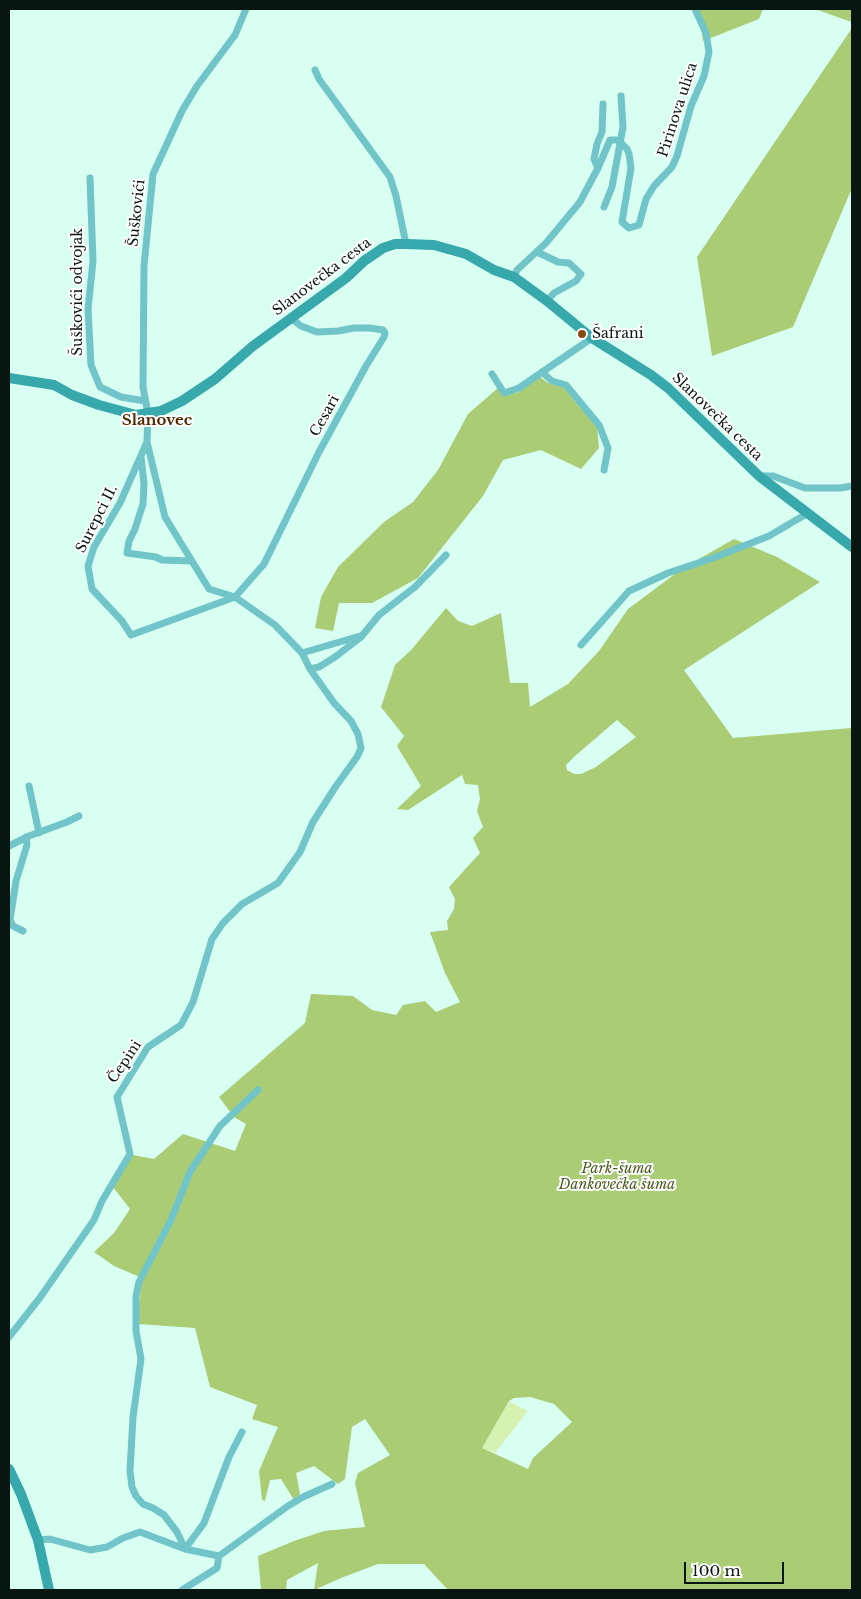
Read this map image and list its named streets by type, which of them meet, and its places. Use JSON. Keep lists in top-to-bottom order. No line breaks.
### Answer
{"streets":{"street":["Pirinova ulica","Šuškovići","Slanovečka cesta","Šuškovići odvojak","Cesari","Surepci II.","Čepini"]},"crossings":[["Šuškovići","Slanovečka cesta"],["Šuškovići","Šuškovići odvojak"],["Slanovečka cesta","Cesari"],["Cesari","Surepci II."]],"districts":["Slanovec"],"parks":["Park-šuma Dankovečka šuma"],"places":["Šafrani"],"scale_bar":"100 m"}
